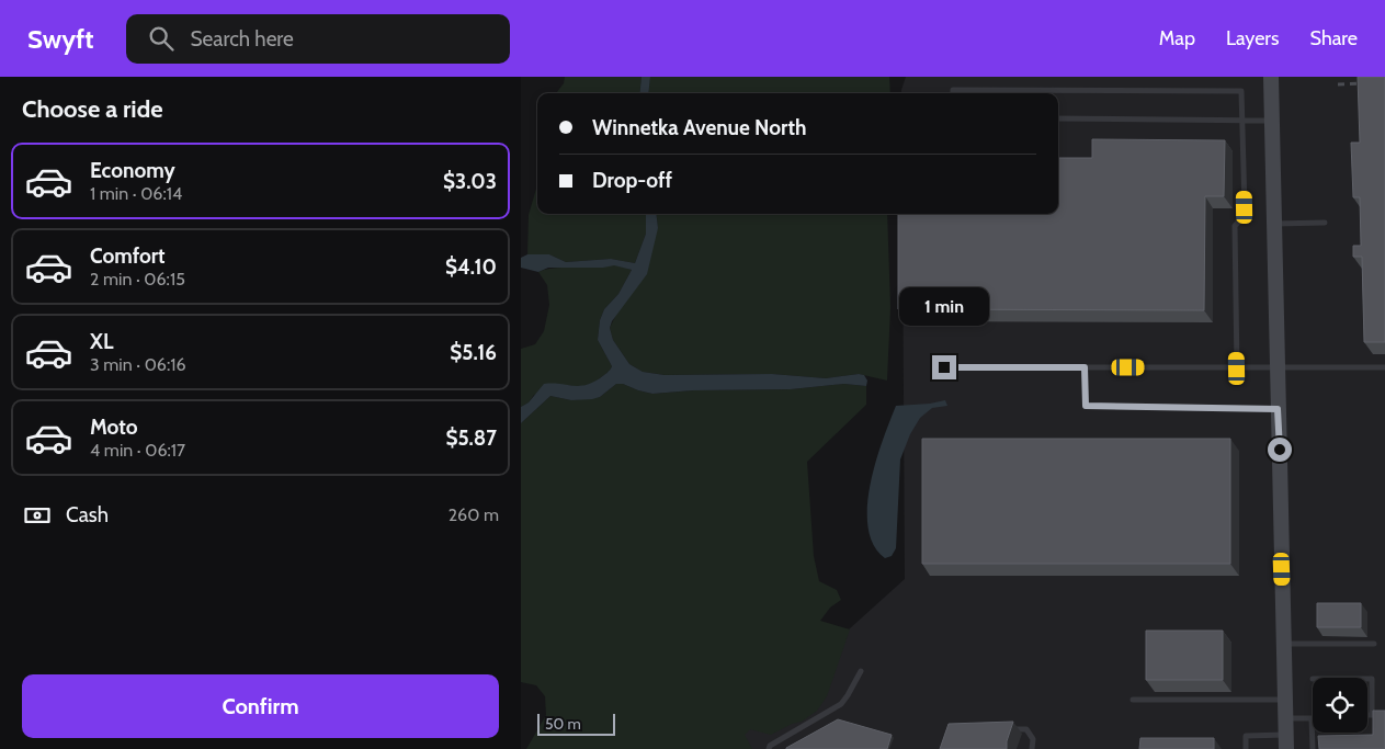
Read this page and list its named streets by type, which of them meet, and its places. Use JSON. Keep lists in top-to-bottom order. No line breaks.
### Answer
{"scale_bar":"50 m","page":{"header":"Swyft","search":"Search here","nav":["Map","Layers","Share"],"heading":"Choose a ride","banner":["Winnetka Avenue North","Drop-off"],"list":[{"name":"Economy","note":"1 min · 06:14","value":"$3.03"},{"name":"Comfort","note":"2 min · 06:15","value":"$4.10"},{"name":"XL","note":"3 min · 06:16","value":"$5.16"},{"name":"Moto","note":"4 min · 06:17","value":"$5.87"}],"bubble":"1 min","pay":["Cash","260 m"],"buttons":"Confirm","scale":"50 m"}}
